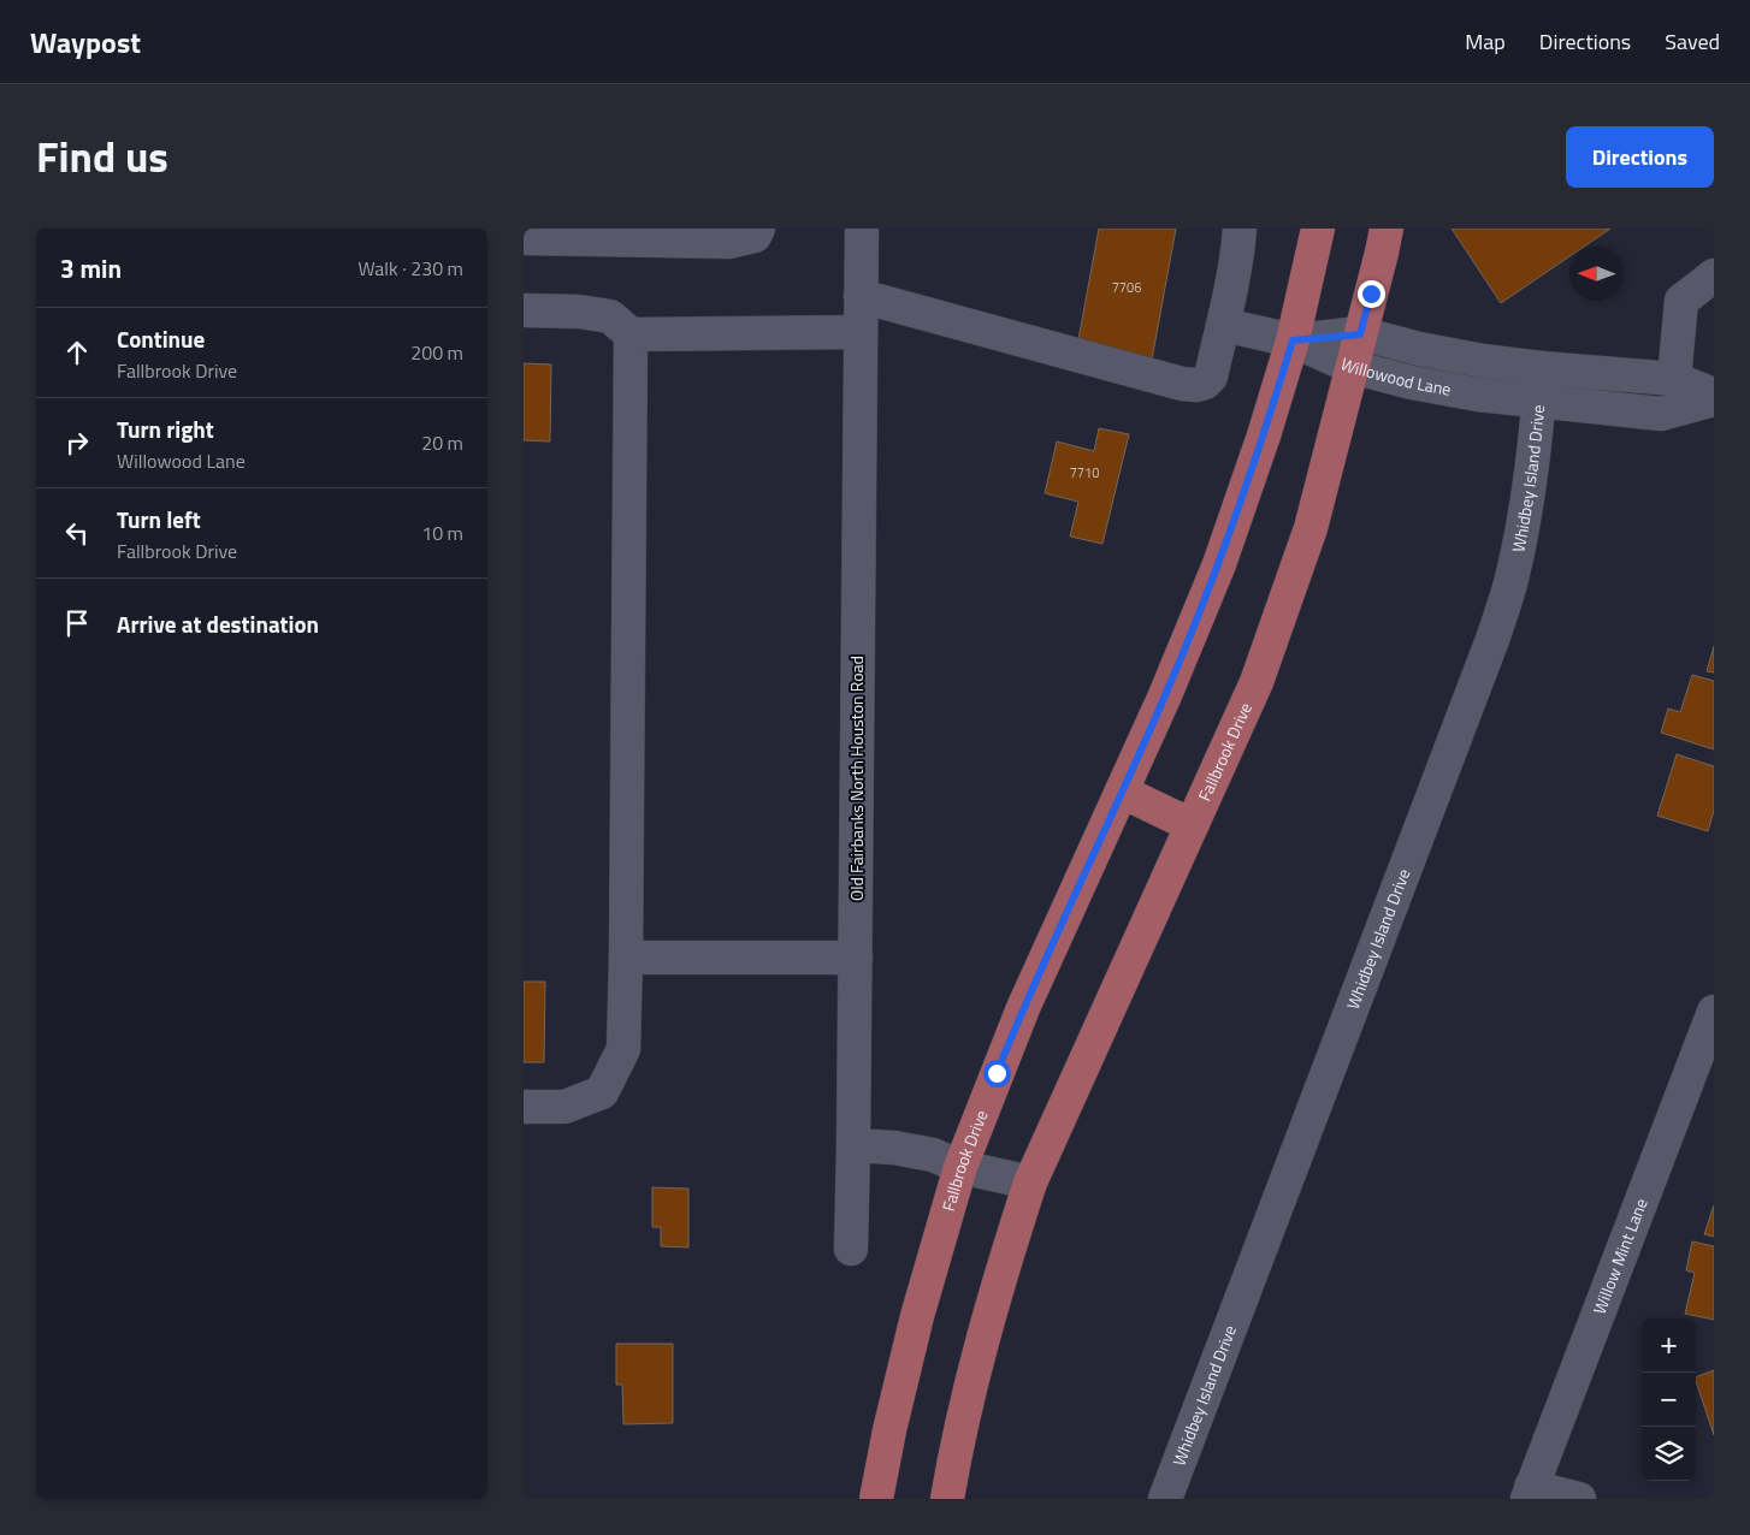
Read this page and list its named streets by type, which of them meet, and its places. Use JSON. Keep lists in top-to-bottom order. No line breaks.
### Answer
{"streets":{"main road":["Fallbrook Drive"],"street":["Willowood Lane","Whidbey Island Drive","Old Fairbanks North Houston Road","Willow Mint Lane"]},"crossings":[["Willowood Lane","Whidbey Island Drive"],["Willowood Lane","Fallbrook Drive"]],"house_numbers":["7706","7710"],"north":"left","page":{"header":"Waypost","nav":["Map","Directions","Saved"],"title":"Find us","buttons":"Directions","heading":["3 min","Walk · 230 m"],"list":[["Continue","Fallbrook Drive","200 m"],["Turn right","Willowood Lane","20 m"],["Turn left","Fallbrook Drive","10 m"],"Arrive at destination"],"map_buttons":["+","−"]}}
